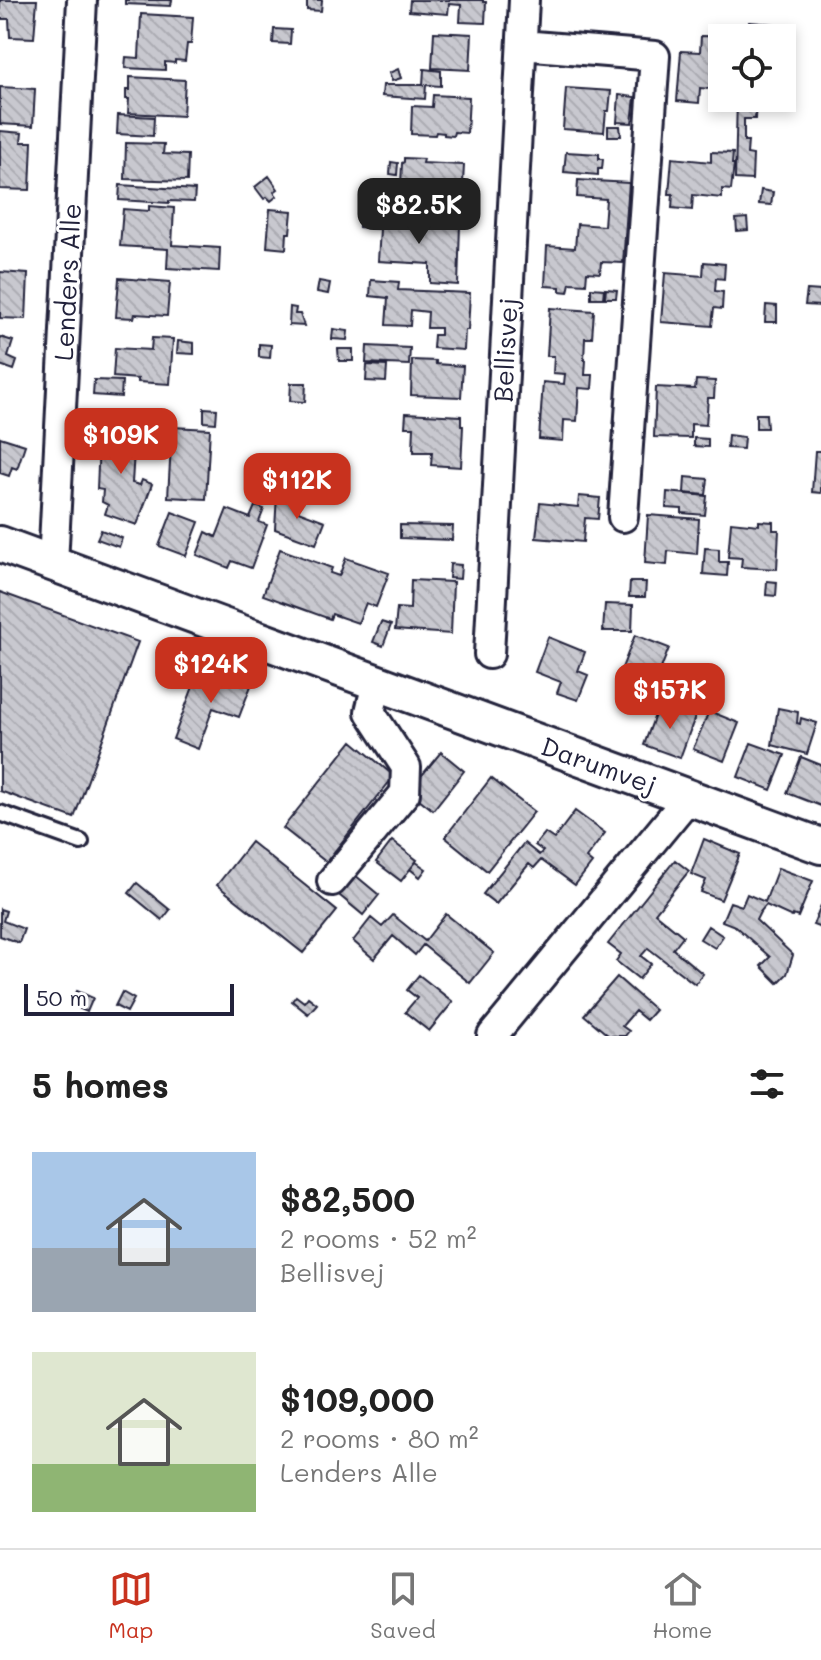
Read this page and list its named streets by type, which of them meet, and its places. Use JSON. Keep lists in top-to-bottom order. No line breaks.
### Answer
{"streets":{"street":["Lenders Alle","Bellisvej","Darumvej"]},"crossings":[["Lenders Alle","Darumvej"]],"scale_bar":"50 m","page":{"price":["$82.5K","$109K","$112K","$124K","$157K"],"scale":"50 m","heading":"5 homes","list":[{"name":"$82,500","note":"2 rooms · 52 m² · Bellisvej"},{"name":"$109,000","note":"2 rooms · 80 m² · Lenders Alle"}],"tabs":["Map","Saved","Home"]}}
